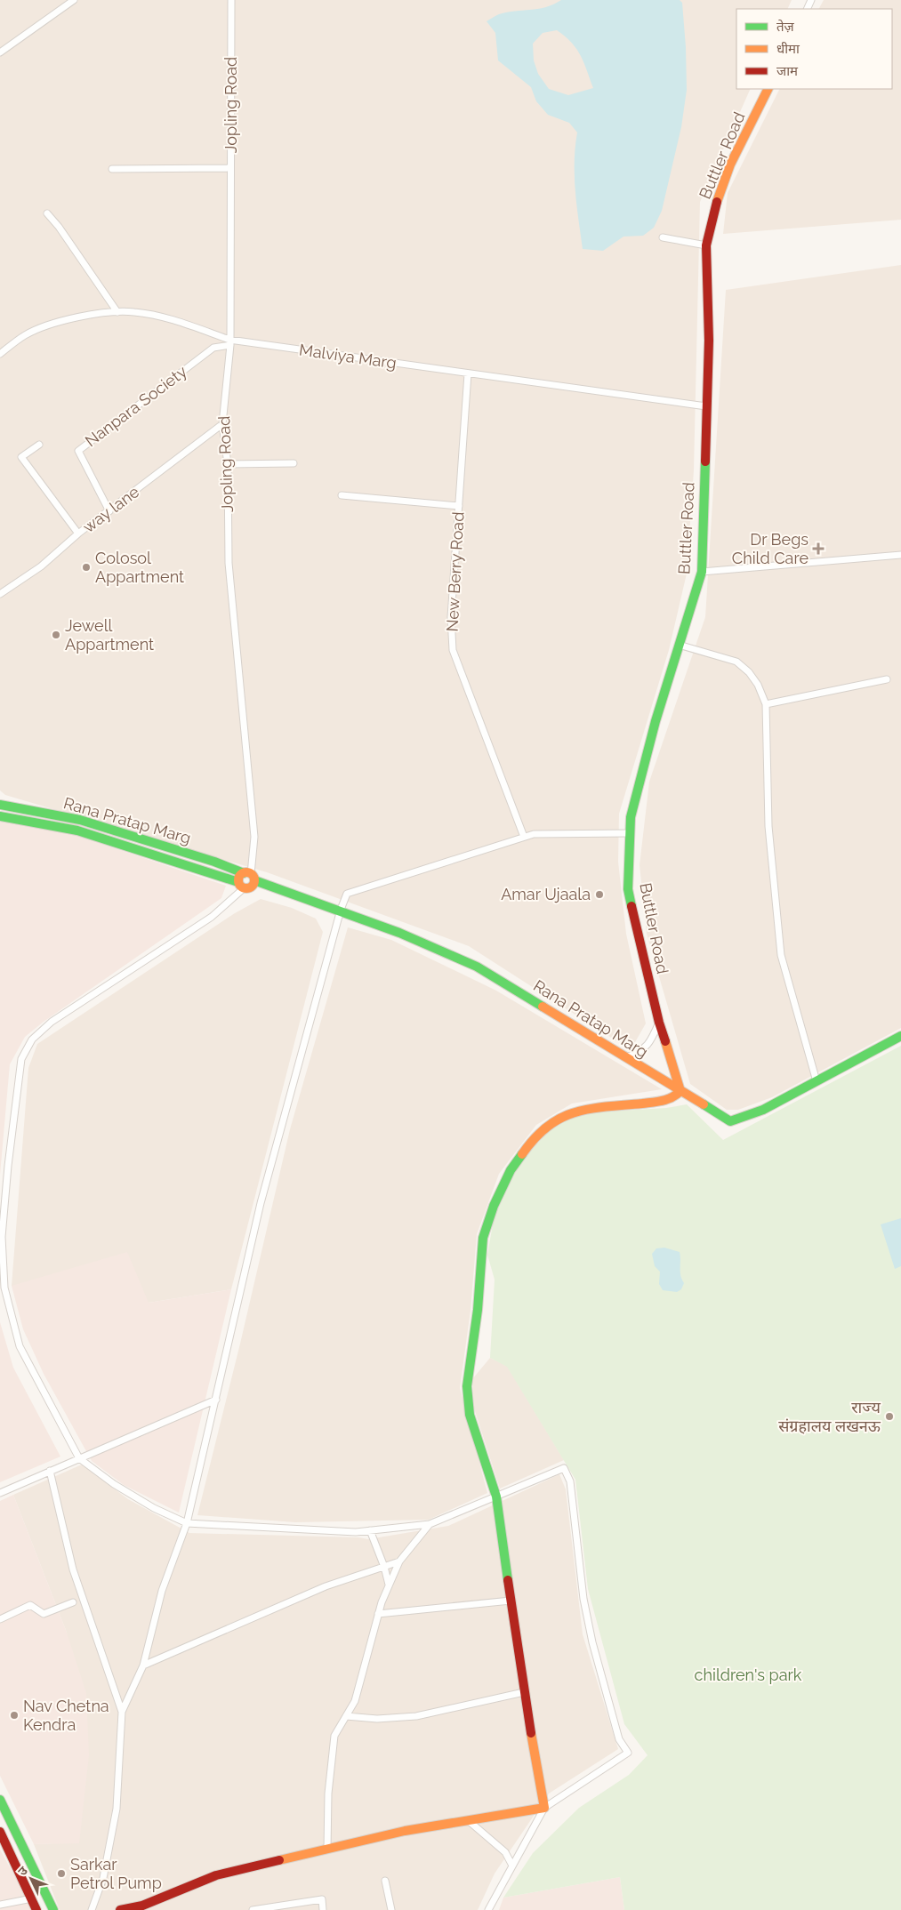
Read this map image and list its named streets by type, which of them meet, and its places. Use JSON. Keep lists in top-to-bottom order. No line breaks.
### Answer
{"streets":{"street":["Jopling Road","Buttler Road","Malviya Marg","Nanpara Society","way lane","New Berry Road","Rana Pratap Marg"]},"crossings":[["Jopling Road","Malviya Marg"],["Jopling Road","Nanpara Society"],["Jopling Road","way lane"],["Jopling Road","Rana Pratap Marg"],["Buttler Road","Malviya Marg"],["Buttler Road","Rana Pratap Marg"],["Malviya Marg","Nanpara Society"],["Malviya Marg","New Berry Road"],["Nanpara Society","way lane"]],"parks":["children's park"],"places":{"health":["Dr Begs Child Care"],"other":["Colosol Appartment","Jewell Appartment","Amar Ujaala","राज्य संग्रहालय लखनऊ","Nav Chetna Kendra","Sarkar Petrol Pump"]},"legend":["तेज़","धीमा","जाम"],"north":"top left"}
